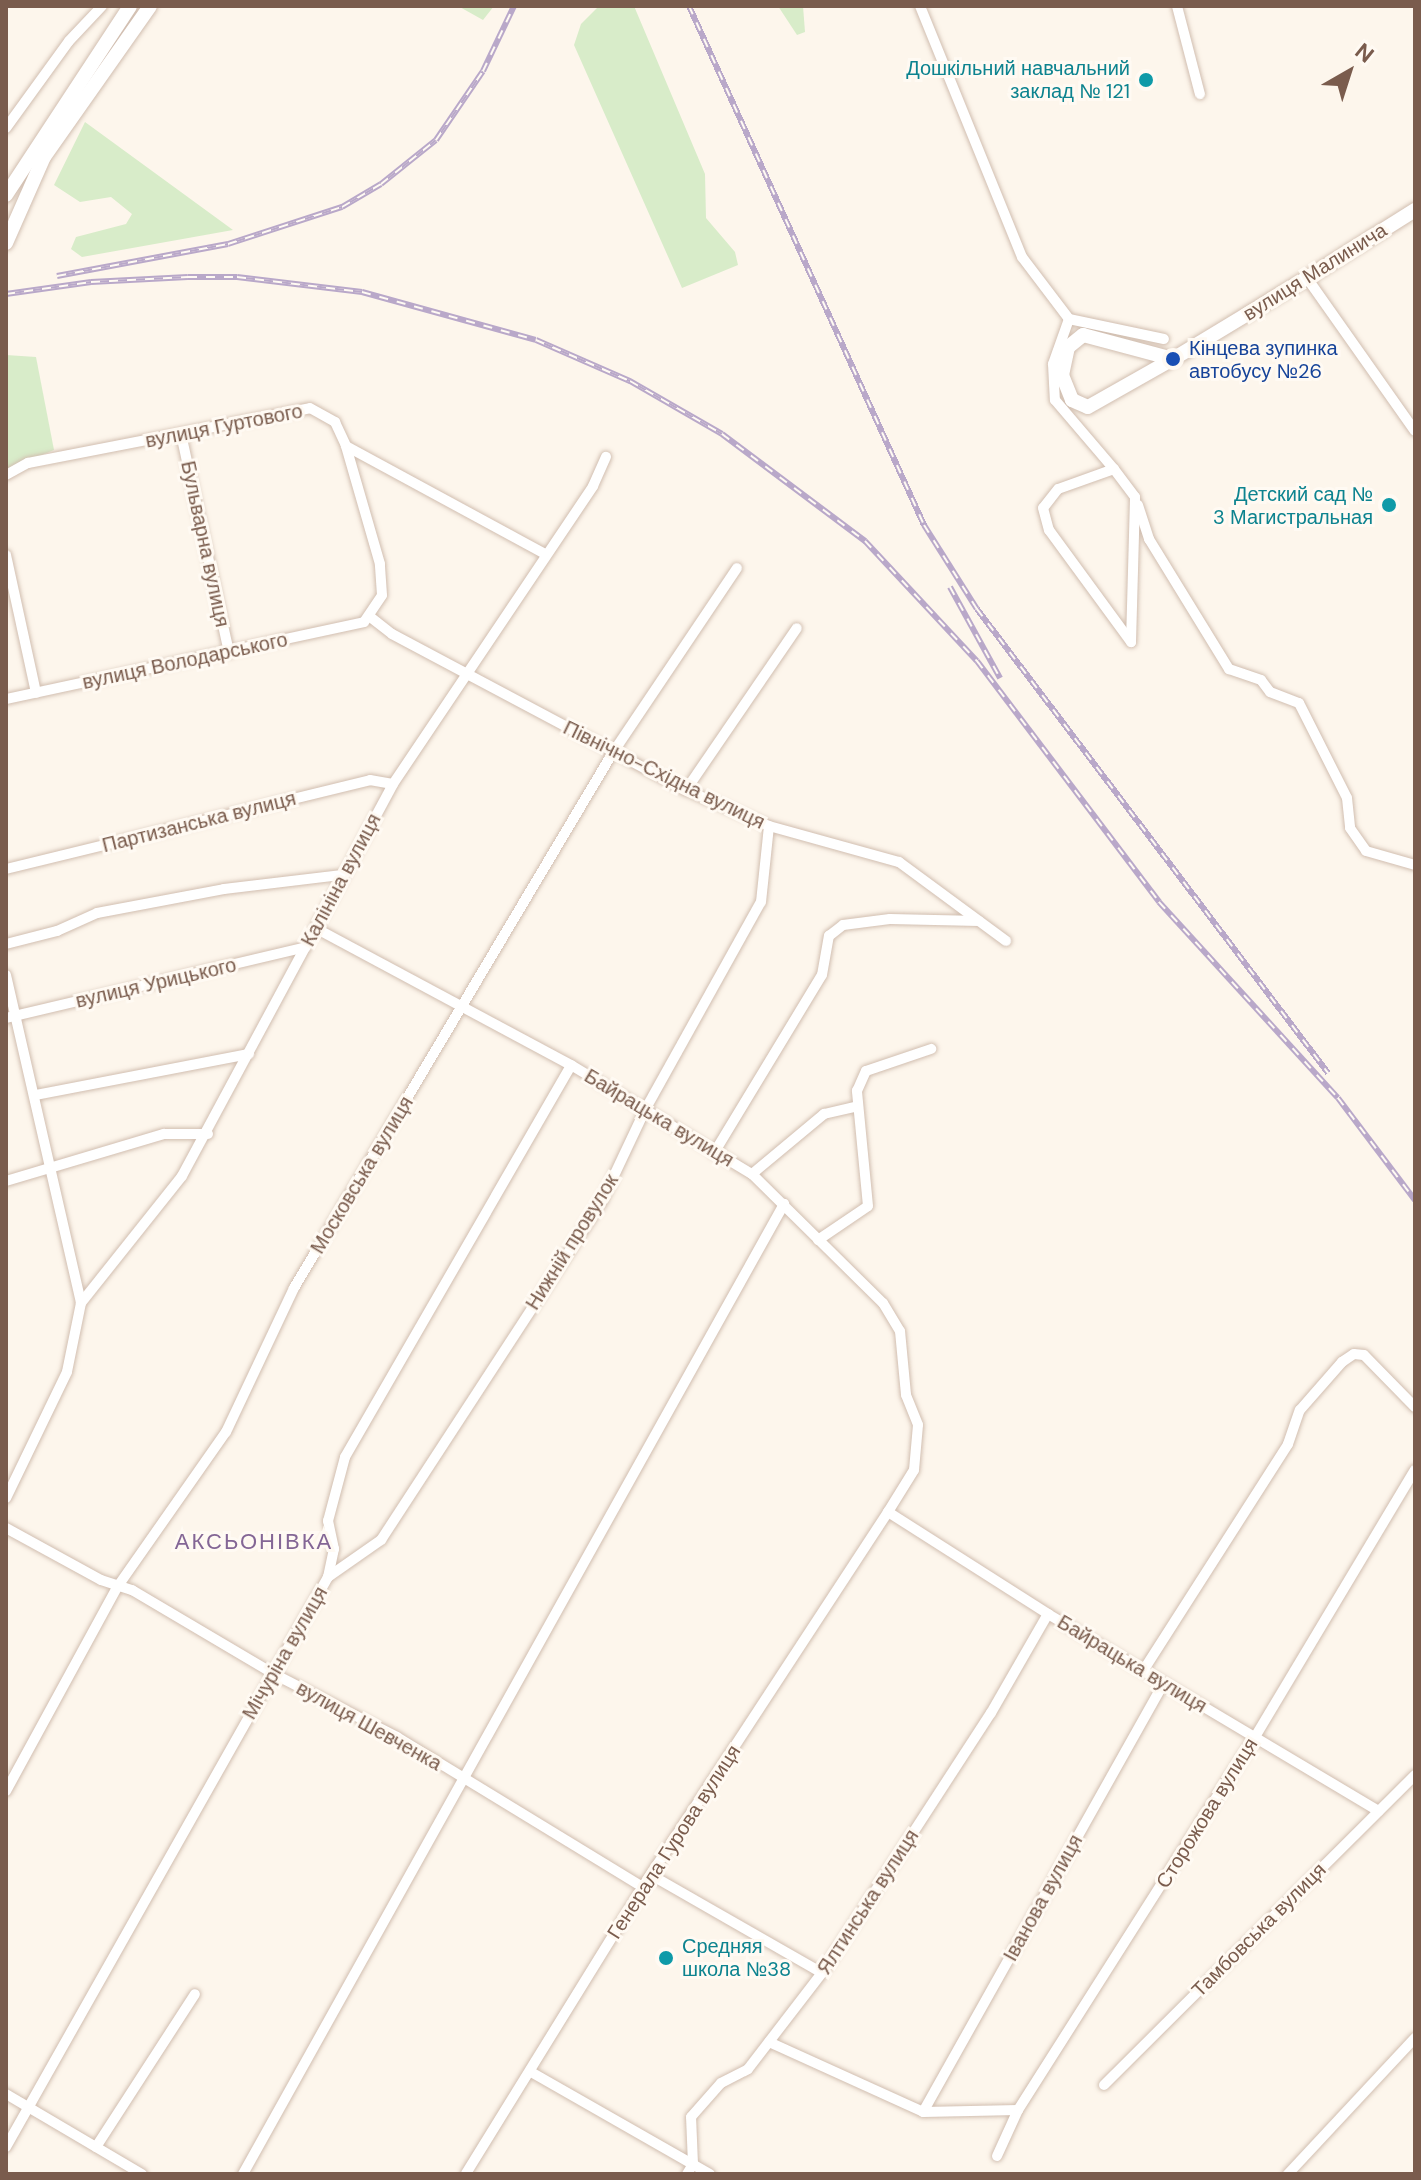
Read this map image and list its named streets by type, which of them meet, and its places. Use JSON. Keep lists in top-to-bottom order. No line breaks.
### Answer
{"streets":{"street":["вулиця Малинича","вулиця Гуртового","Бульварна вулиця","вулиця Володарського","Північно-Східна вулиця","Партизанська вулиця","Калініна вулиця","вулиця Урицького","Байрацька вулиця","Московська вулиця","Нижній провулок","Мічуріна вулиця","вулиця Шевченка","Сторожова вулиця","Генерала Гурова вулиця","Іванова вулиця","Ялтинська вулиця","Тамбовська вулиця"]},"crossings":[["вулиця Гуртового","Бульварна вулиця"],["вулиця Гуртового","Калініна вулиця"],["Бульварна вулиця","вулиця Володарського"],["вулиця Володарського","Північно-Східна вулиця"],["Північно-Східна вулиця","Калініна вулиця"],["Північно-Східна вулиця","Московська вулиця"],["Північно-Східна вулиця","Нижній провулок"],["Партизанська вулиця","Калініна вулиця"],["Калініна вулиця","вулиця Урицького"],["Калініна вулиця","Байрацька вулиця"],["Байрацька вулиця","Московська вулиця"],["Байрацька вулиця","Нижній провулок"],["Байрацька вулиця","Мічуріна вулиця"],["Байрацька вулиця","Сторожова вулиця"],["Байрацька вулиця","Генерала Гурова вулиця"],["Байрацька вулиця","Іванова вулиця"],["Байрацька вулиця","Ялтинська вулиця"],["Байрацька вулиця","Тамбовська вулиця"],["Московська вулиця","вулиця Шевченка"],["Нижній провулок","Мічуріна вулиця"],["Мічуріна вулиця","вулиця Шевченка"],["вулиця Шевченка","Генерала Гурова вулиця"]],"districts":["АКСЬОНІВКА"],"places":["Дошкільний навчальний заклад № 121","Кінцева зупинка автобусу №26","Детский сад № 3 Магистральная","Средняя школа №38"],"north":"top right"}
